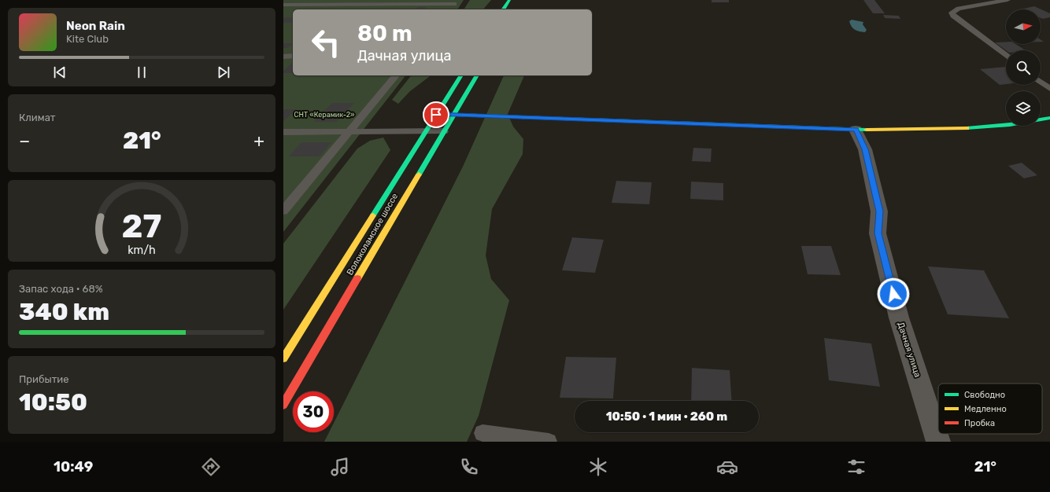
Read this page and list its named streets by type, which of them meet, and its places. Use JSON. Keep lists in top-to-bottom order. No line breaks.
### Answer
{"streets":{"main road":["Волоколамское шоссе"],"street":["Дачная улица"]},"parks":["СНТ «Керамик-2»"],"legend":["Свободно","Медленно","Пробка"],"north":"right","page":{"turn":["80 m","Дачная улица"],"song":["Neon Rain","Kite Club"],"tile":["Климат",["Запас хода · 68%","340 km"],["Прибытие","10:50"]],"heat":["−","21°","+"],"limit":"30","trip":"10:50 · 1 мин · 260 m","tabs":["10:49","21°"],"gauge":["27","km/h"]}}
